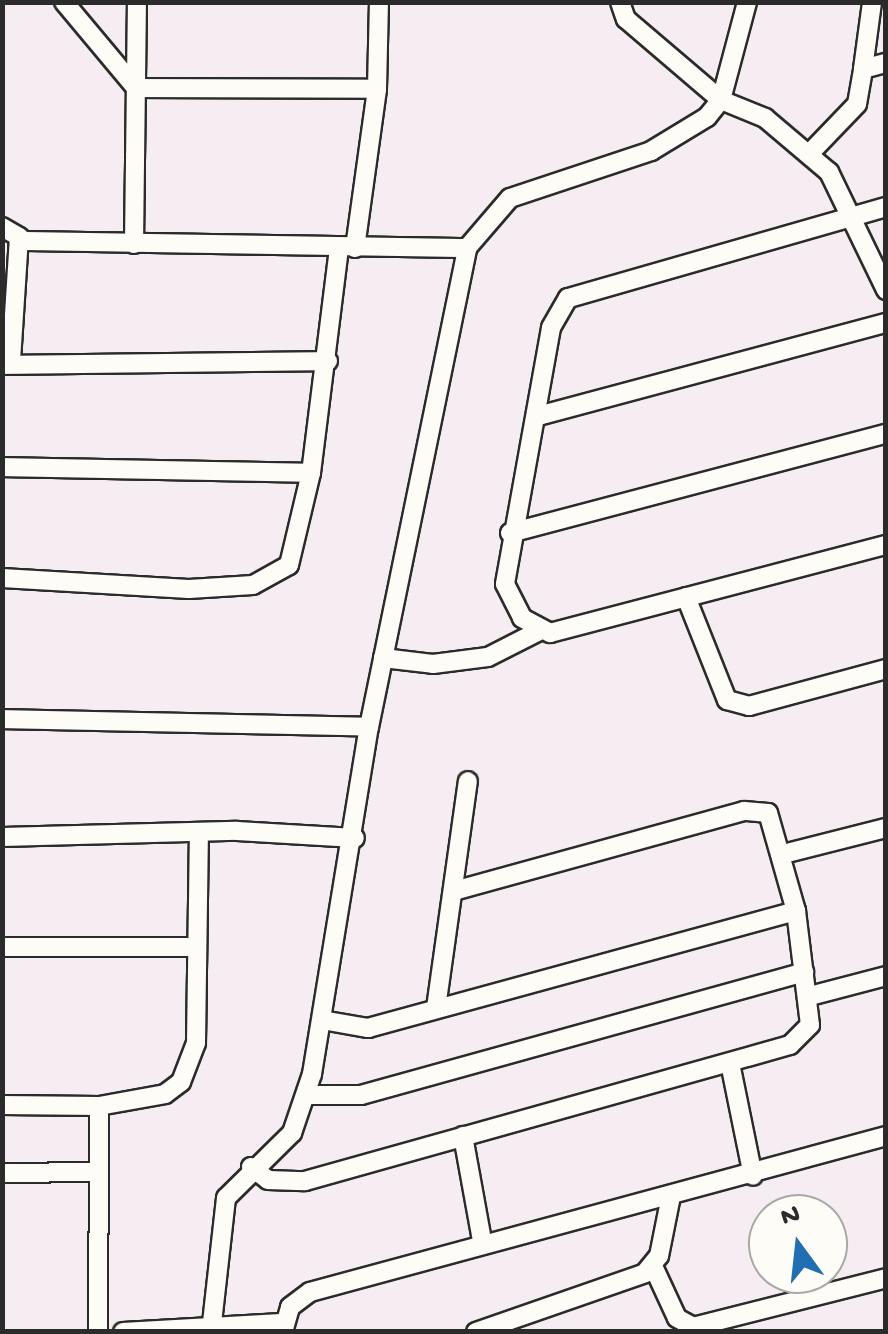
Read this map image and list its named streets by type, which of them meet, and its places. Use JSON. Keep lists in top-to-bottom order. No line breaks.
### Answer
{"north":"top"}
